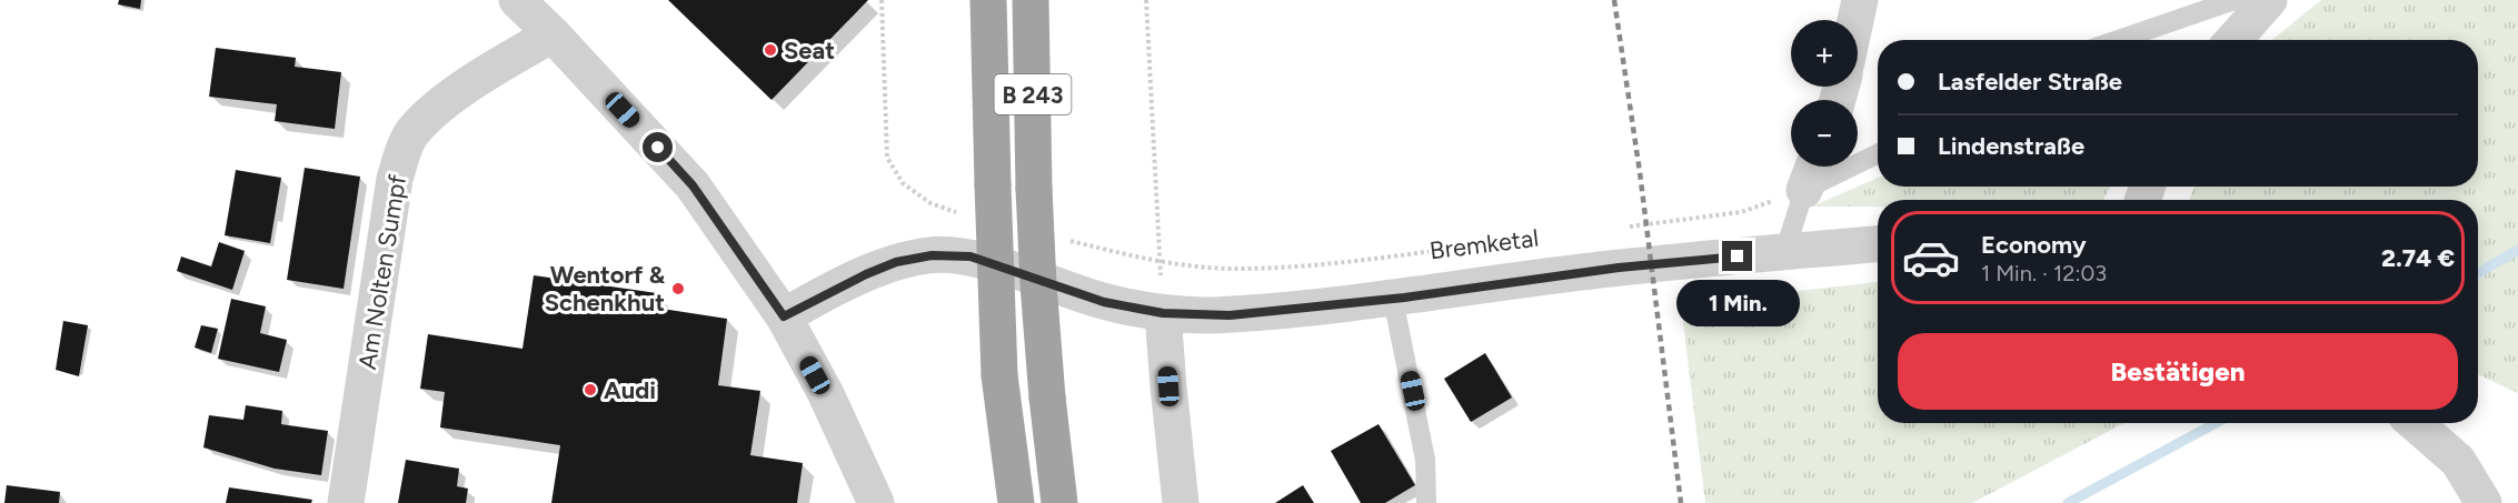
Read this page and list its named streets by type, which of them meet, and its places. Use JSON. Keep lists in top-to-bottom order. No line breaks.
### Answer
{"streets":{"highway":["B 243"],"street":["Am Nolten Sumpf"],"path":["Bremketal"]},"places":["Seat","Wentorf & Schenkhut","Audi"],"page":{"map_buttons":["+","−"],"banner":["Lasfelder Straße","Lindenstraße"],"list":[{"name":"Economy","note":"1 Min. · 12:03","value":"2.74 €"}],"bubble":"1 Min.","buttons":"Bestätigen"}}
